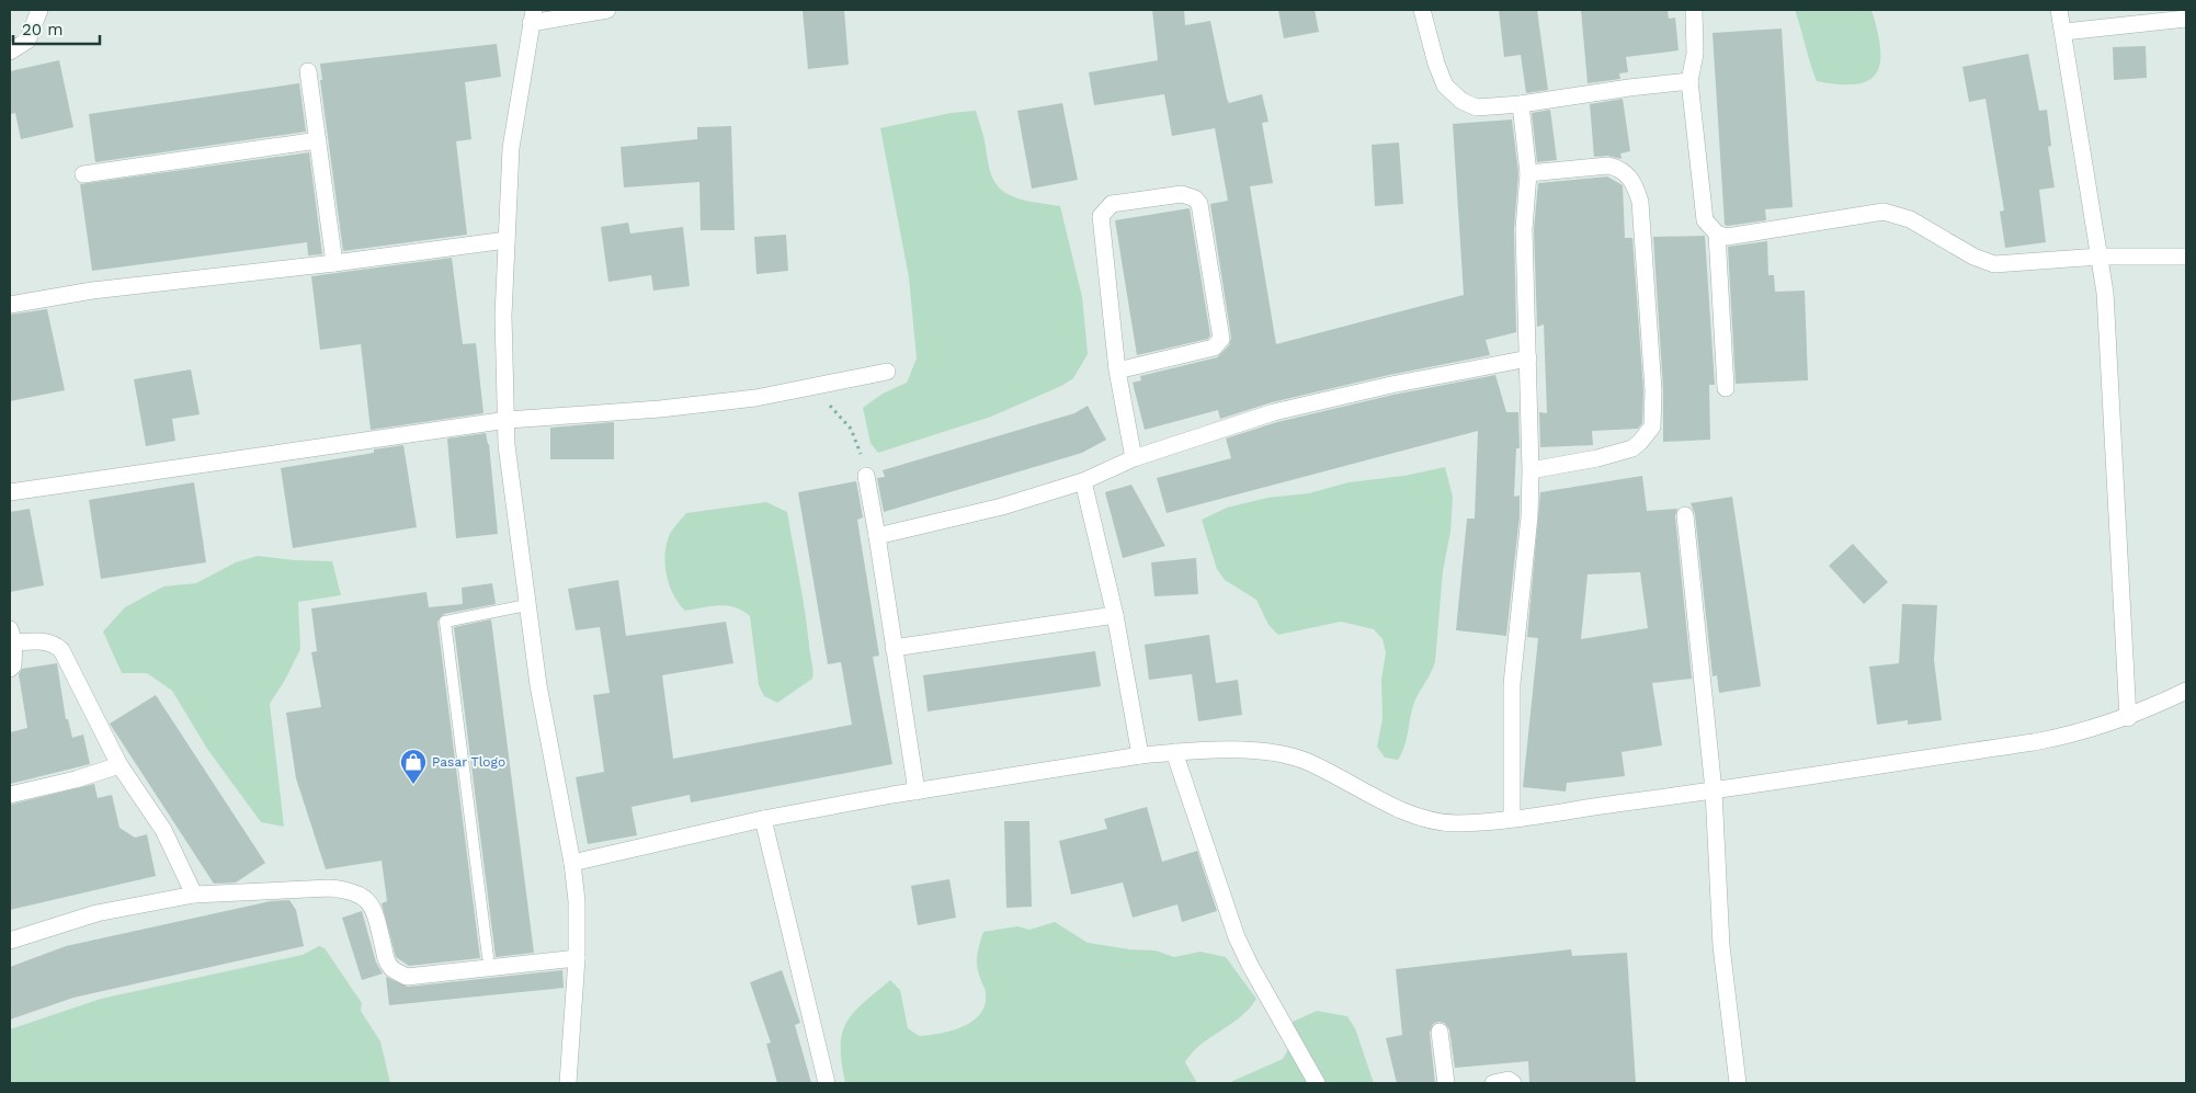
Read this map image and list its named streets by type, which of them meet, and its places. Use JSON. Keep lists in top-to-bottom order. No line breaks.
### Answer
{"places":{"shop":["Pasar Tlogo"]},"scale_bar":"20 m"}
